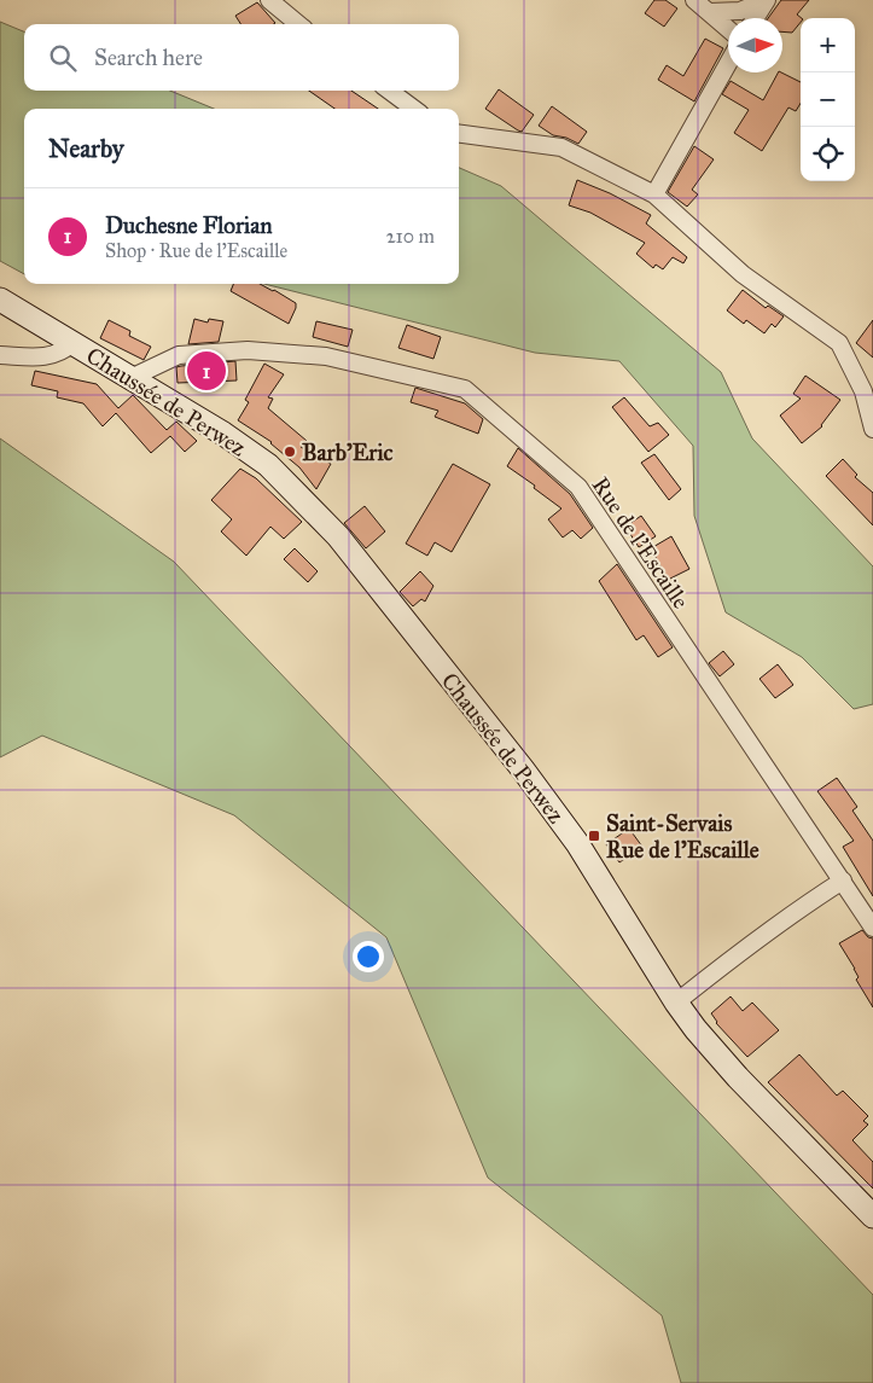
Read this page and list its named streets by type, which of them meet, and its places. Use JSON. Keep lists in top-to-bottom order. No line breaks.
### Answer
{"streets":{"main road":["Chaussée de Perwez"],"street":["Rue de l'Escaille"]},"crossings":[["Chaussée de Perwez","Rue de l'Escaille"]],"places":{"other":["Barb'Eric"],"transit":["Saint-Servais Rue de l'Escaille"]},"north":"right","page":{"map_buttons":["+","−"],"search":"Search here","heading":"Nearby","list":[{"mark":"1","name":"Duchesne Florian","note":"Shop · Rue de l'Escaille","value":"210 m"}],"pins":"1"}}
